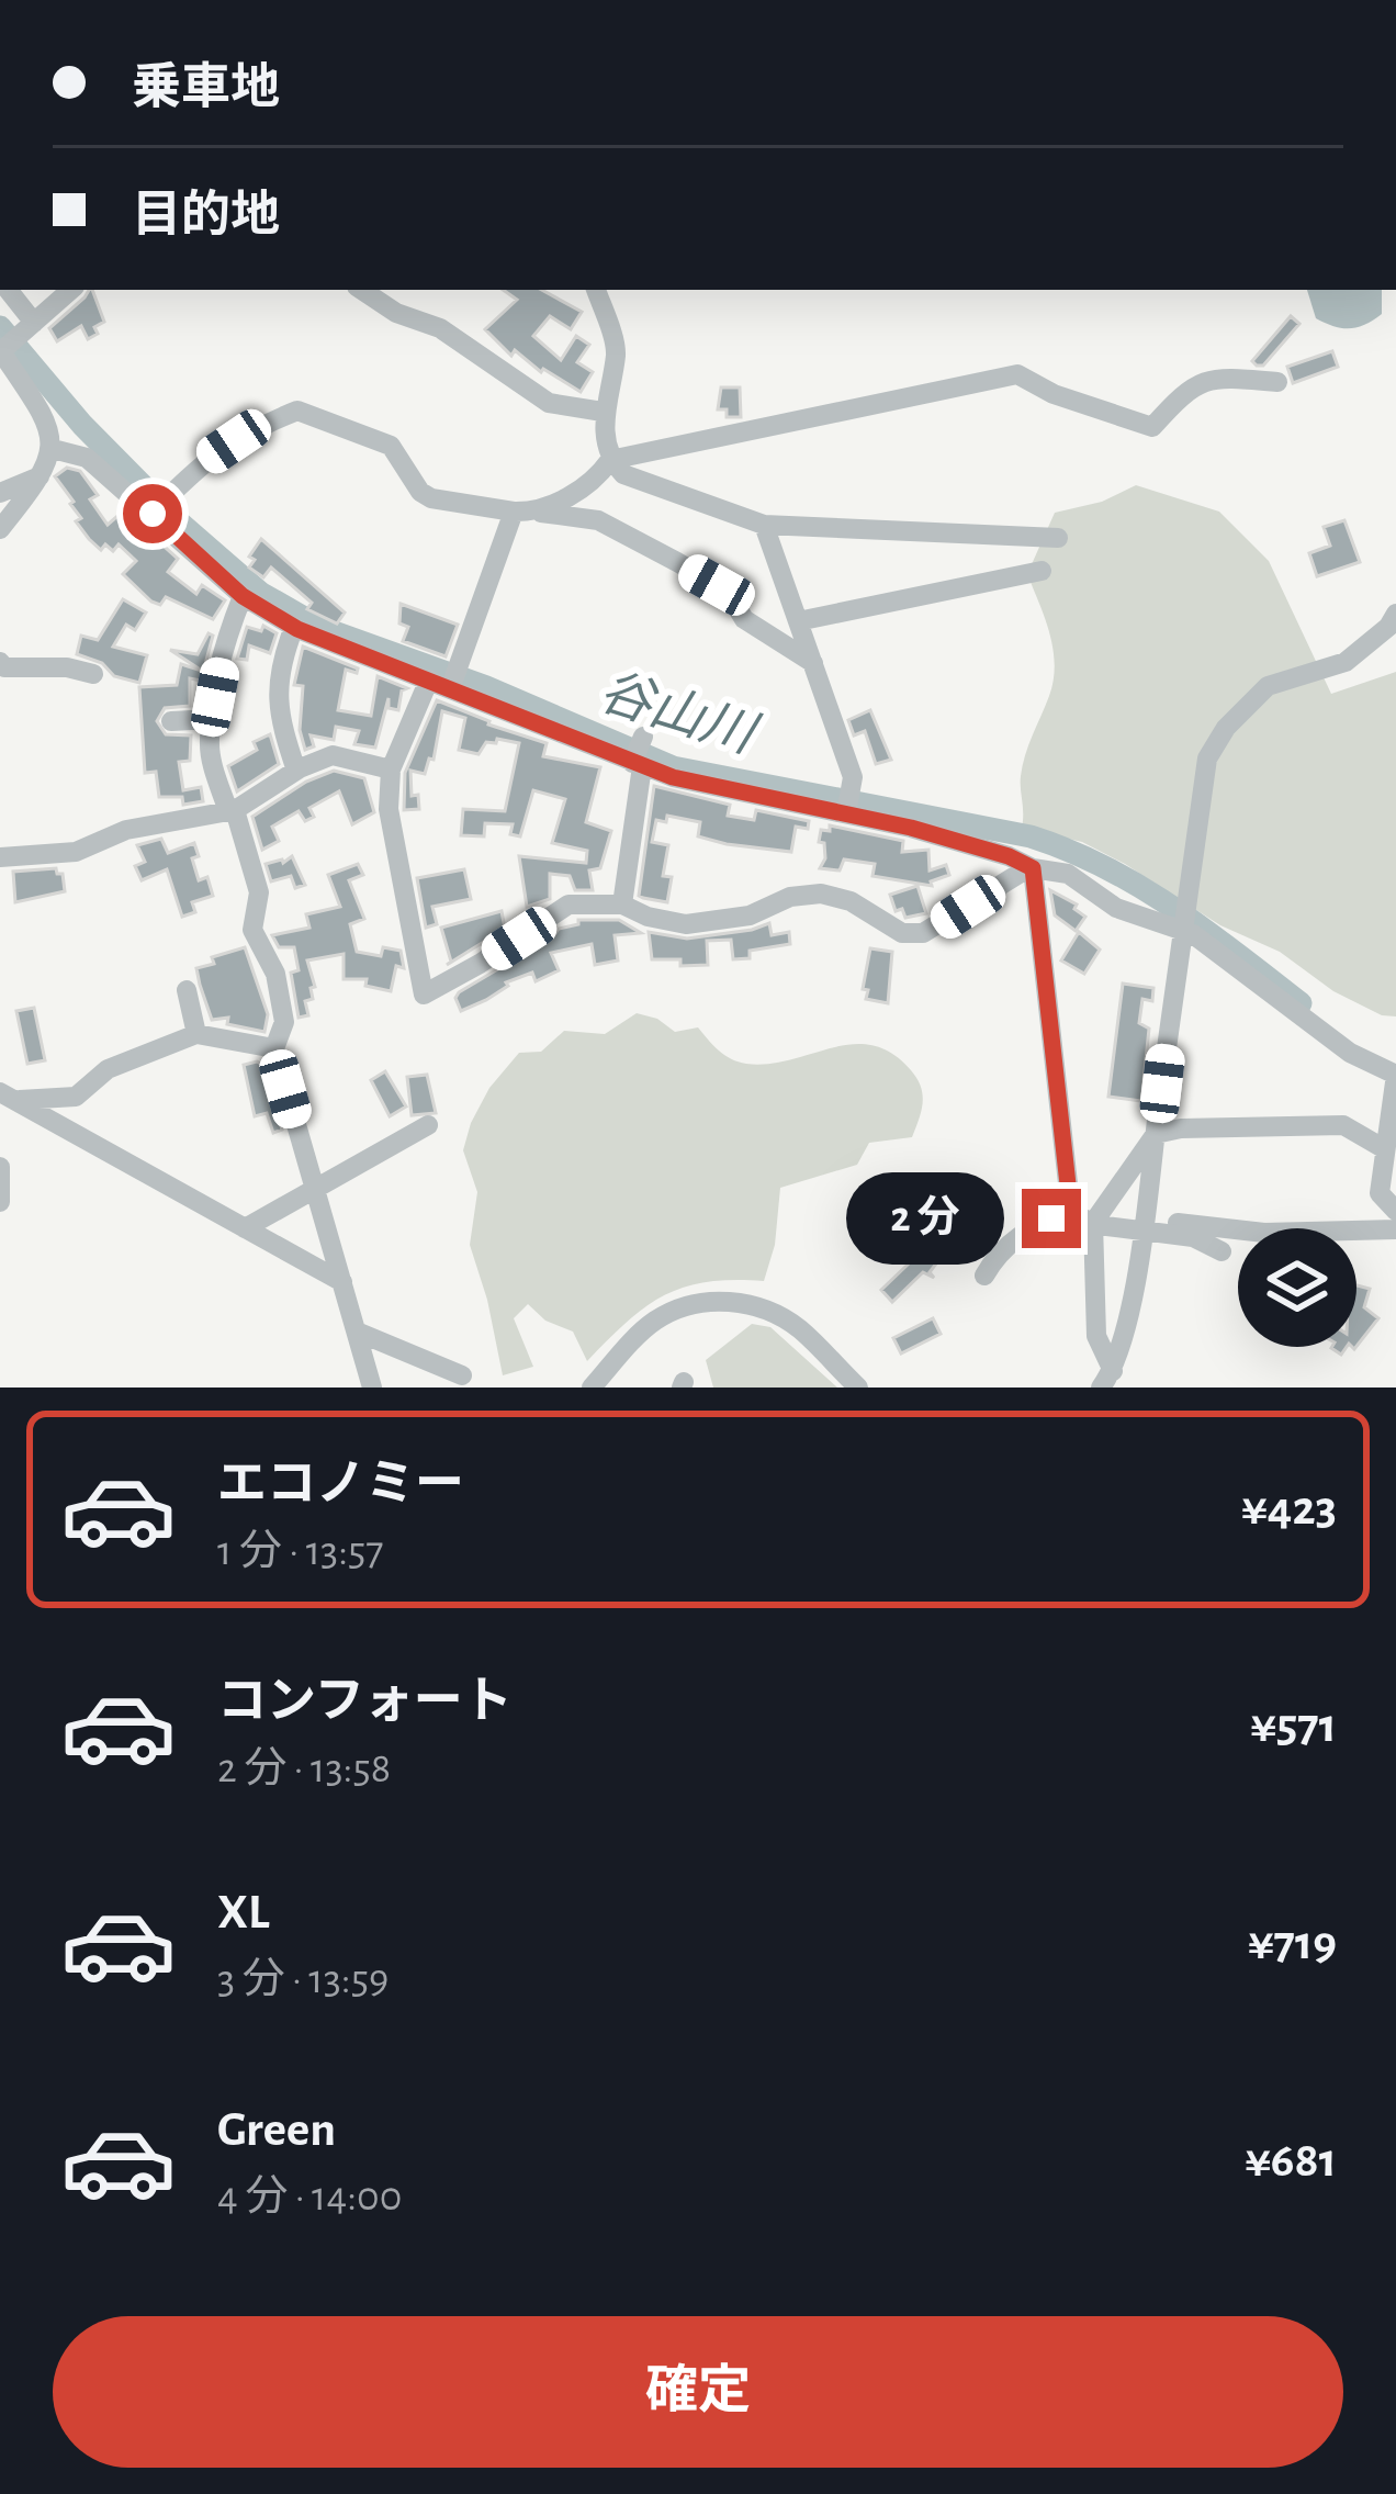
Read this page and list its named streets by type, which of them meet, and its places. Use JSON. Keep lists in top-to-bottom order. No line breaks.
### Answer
{"water":["谷山川"],"page":{"banner":["乗車地","目的地"],"bubble":"2 分","list":[{"name":"エコノミー","note":"1 分 · 13:57","value":"¥423"},{"name":"コンフォート","note":"2 分 · 13:58","value":"¥571"},{"name":"XL","note":"3 分 · 13:59","value":"¥719"},{"name":"Green","note":"4 分 · 14:00","value":"¥681"}],"buttons":"確定"}}
